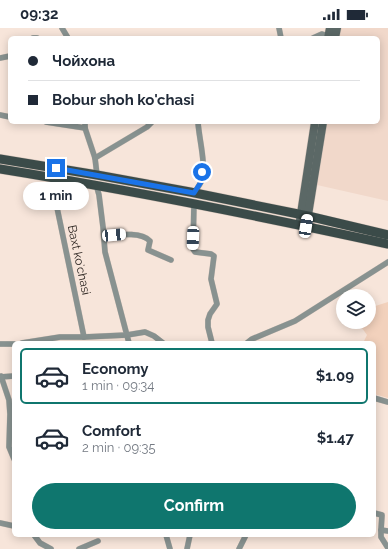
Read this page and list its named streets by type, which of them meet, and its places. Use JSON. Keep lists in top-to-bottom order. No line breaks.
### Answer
{"streets":{"street":["Baxt koʻchasi"]},"page":{"status":"09:32","banner":["Чойхона","Bobur shoh ko'chasi"],"bubble":"1 min","list":[{"name":"Economy","note":"1 min · 09:34","value":"$1.09"},{"name":"Comfort","note":"2 min · 09:35","value":"$1.47"}],"buttons":"Confirm"}}
